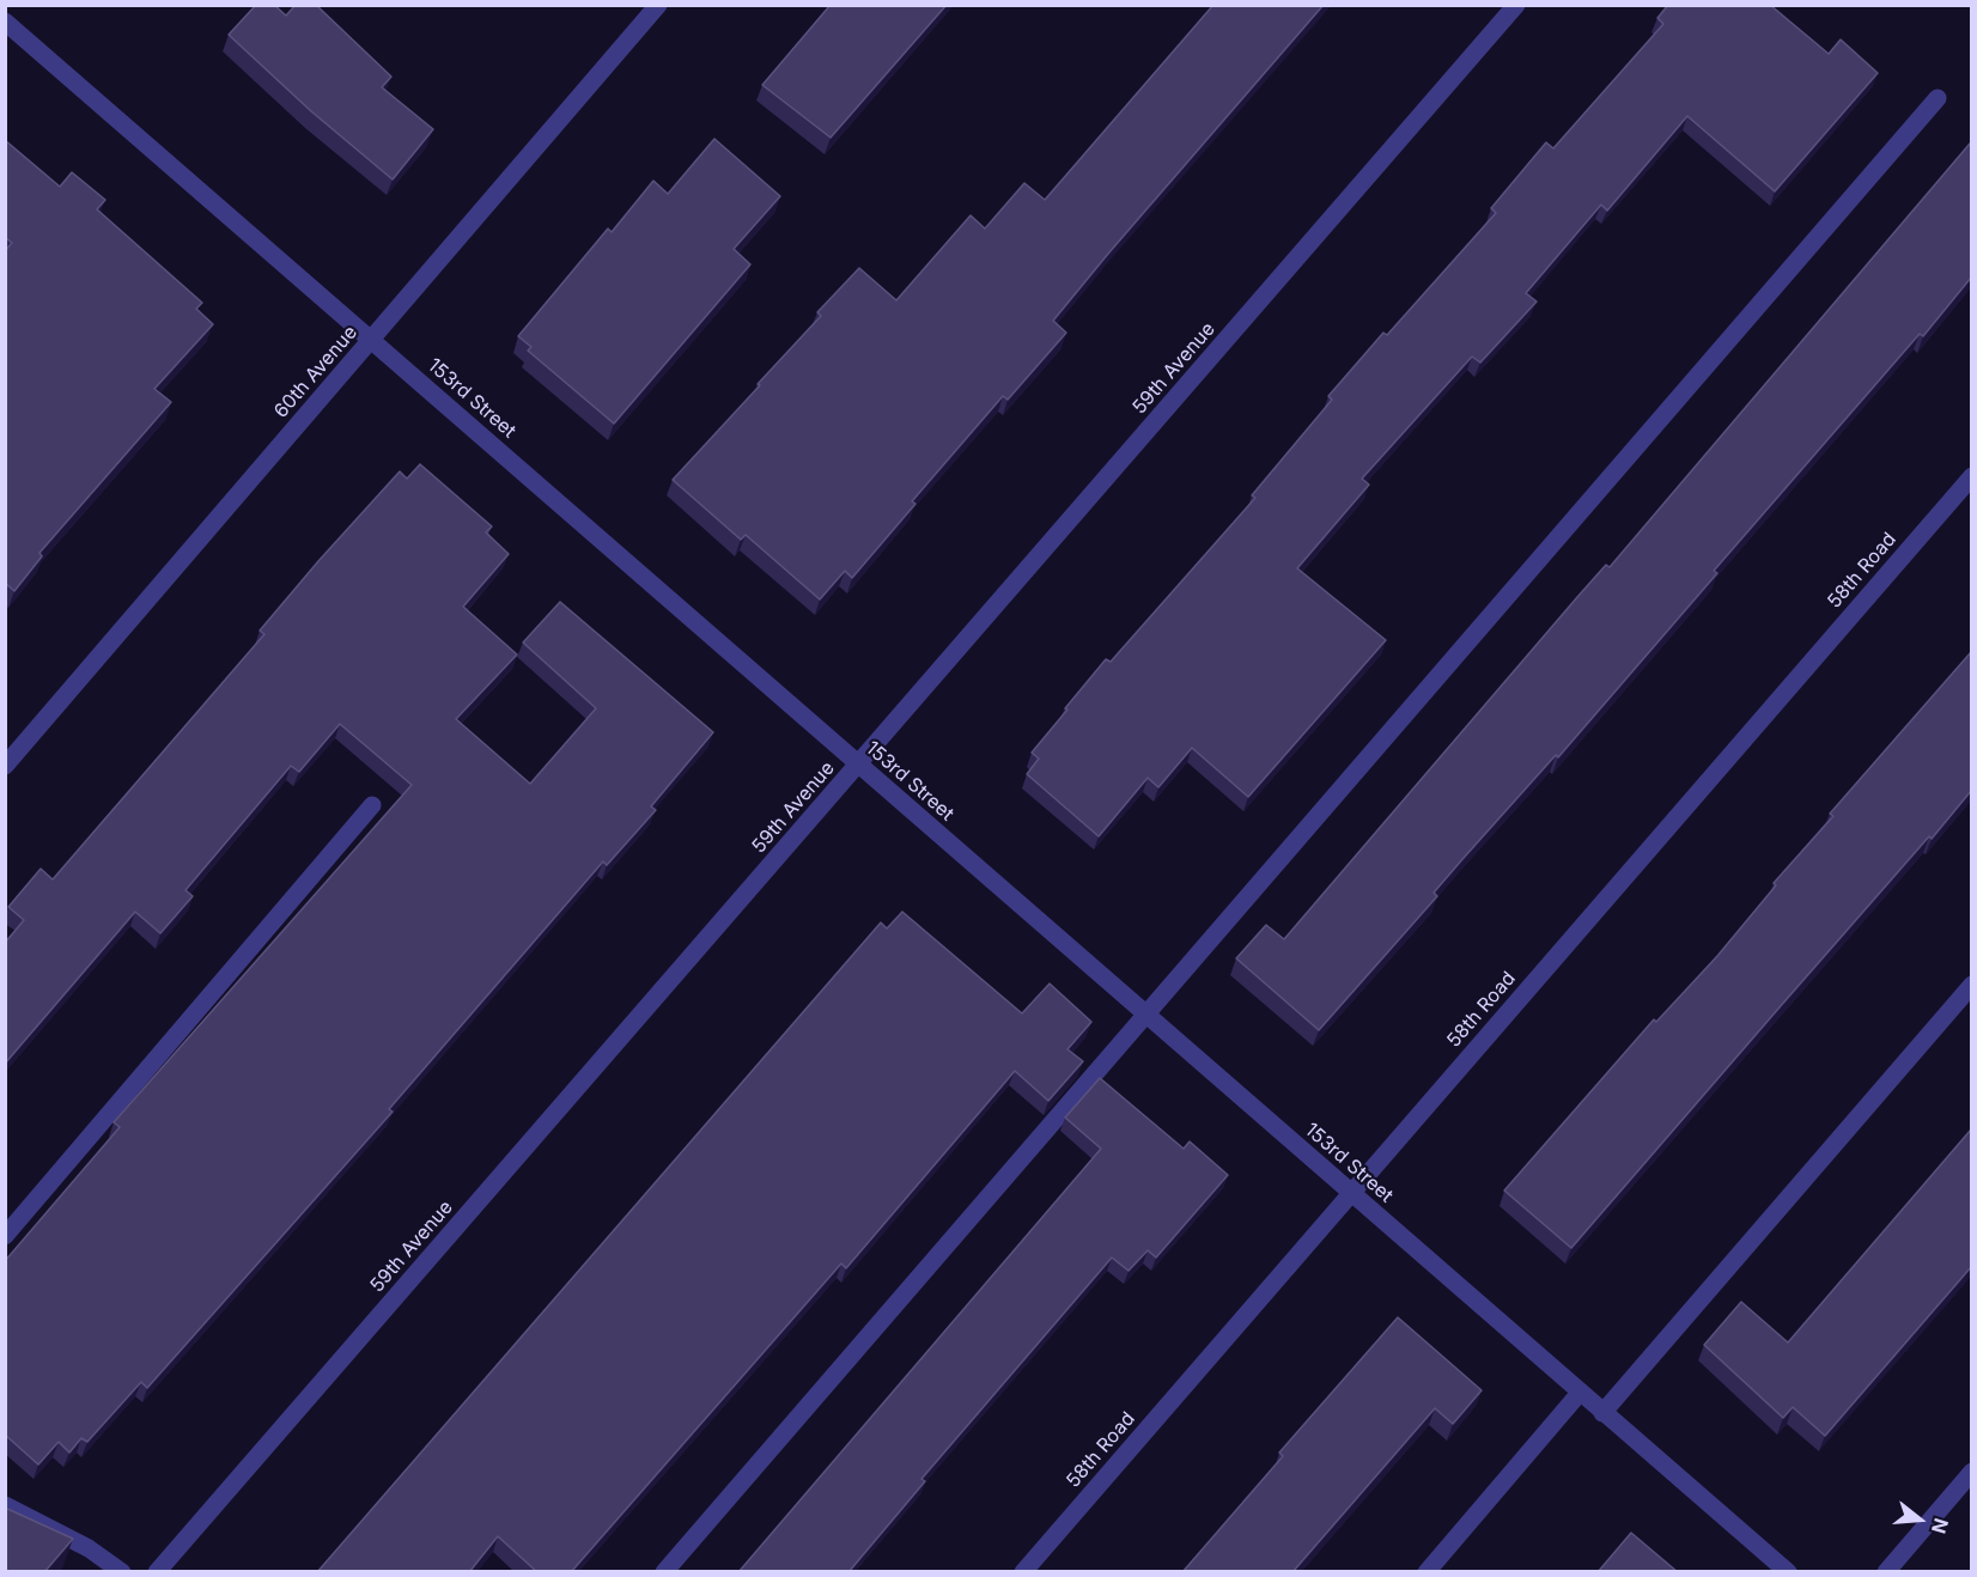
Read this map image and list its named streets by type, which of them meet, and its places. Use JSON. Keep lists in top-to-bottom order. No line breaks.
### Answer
{"streets":{"street":["59th Avenue","60th Avenue","153rd Street","58th Road"]},"crossings":[["59th Avenue","153rd Street"],["60th Avenue","153rd Street"],["153rd Street","58th Road"]],"north":"right"}
